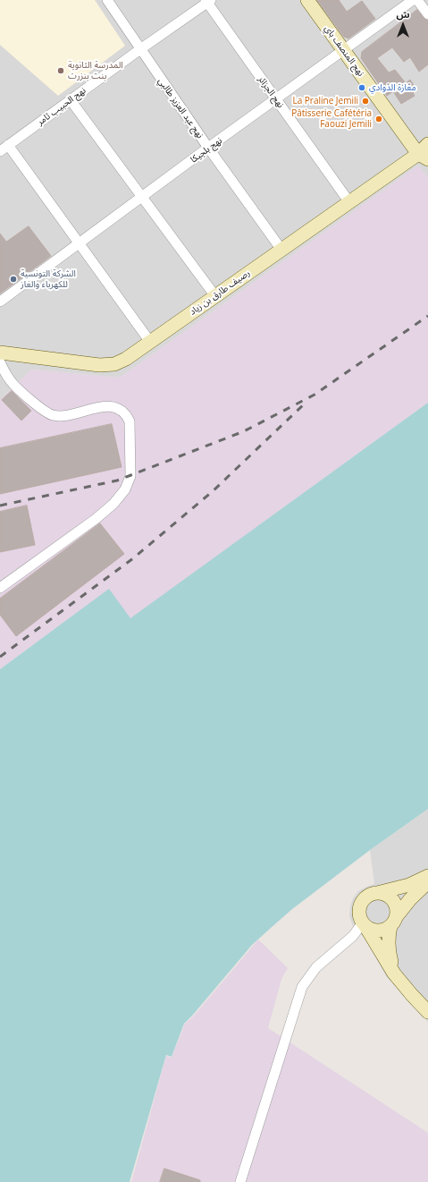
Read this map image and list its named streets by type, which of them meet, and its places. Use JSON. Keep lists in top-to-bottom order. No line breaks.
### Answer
{"streets":{"street":["نهج المنصف باي","نهج الجزائر","نهج الحبيب ثامر","نهج عبد العزيز طالبي","نهج بلجيكا","رصيف طارق بن زياد"]},"crossings":[["نهج المنصف باي","نهج بلجيكا"],["نهج المنصف باي","رصيف طارق بن زياد"],["نهج الجزائر","نهج الحبيب ثامر"],["نهج الجزائر","نهج بلجيكا"],["نهج الجزائر","رصيف طارق بن زياد"],["نهج الحبيب ثامر","نهج عبد العزيز طالبي"],["نهج عبد العزيز طالبي","نهج بلجيكا"],["نهج عبد العزيز طالبي","رصيف طارق بن زياد"]],"places":["المدرسة الثانوية بنت بنزرت","مغازة الذوادي","La Praline Jemili","Pâtisserie Cafétéria Faouzi Jemili","الشركة التونسية للكهرباء والغاز"],"north":"top"}
